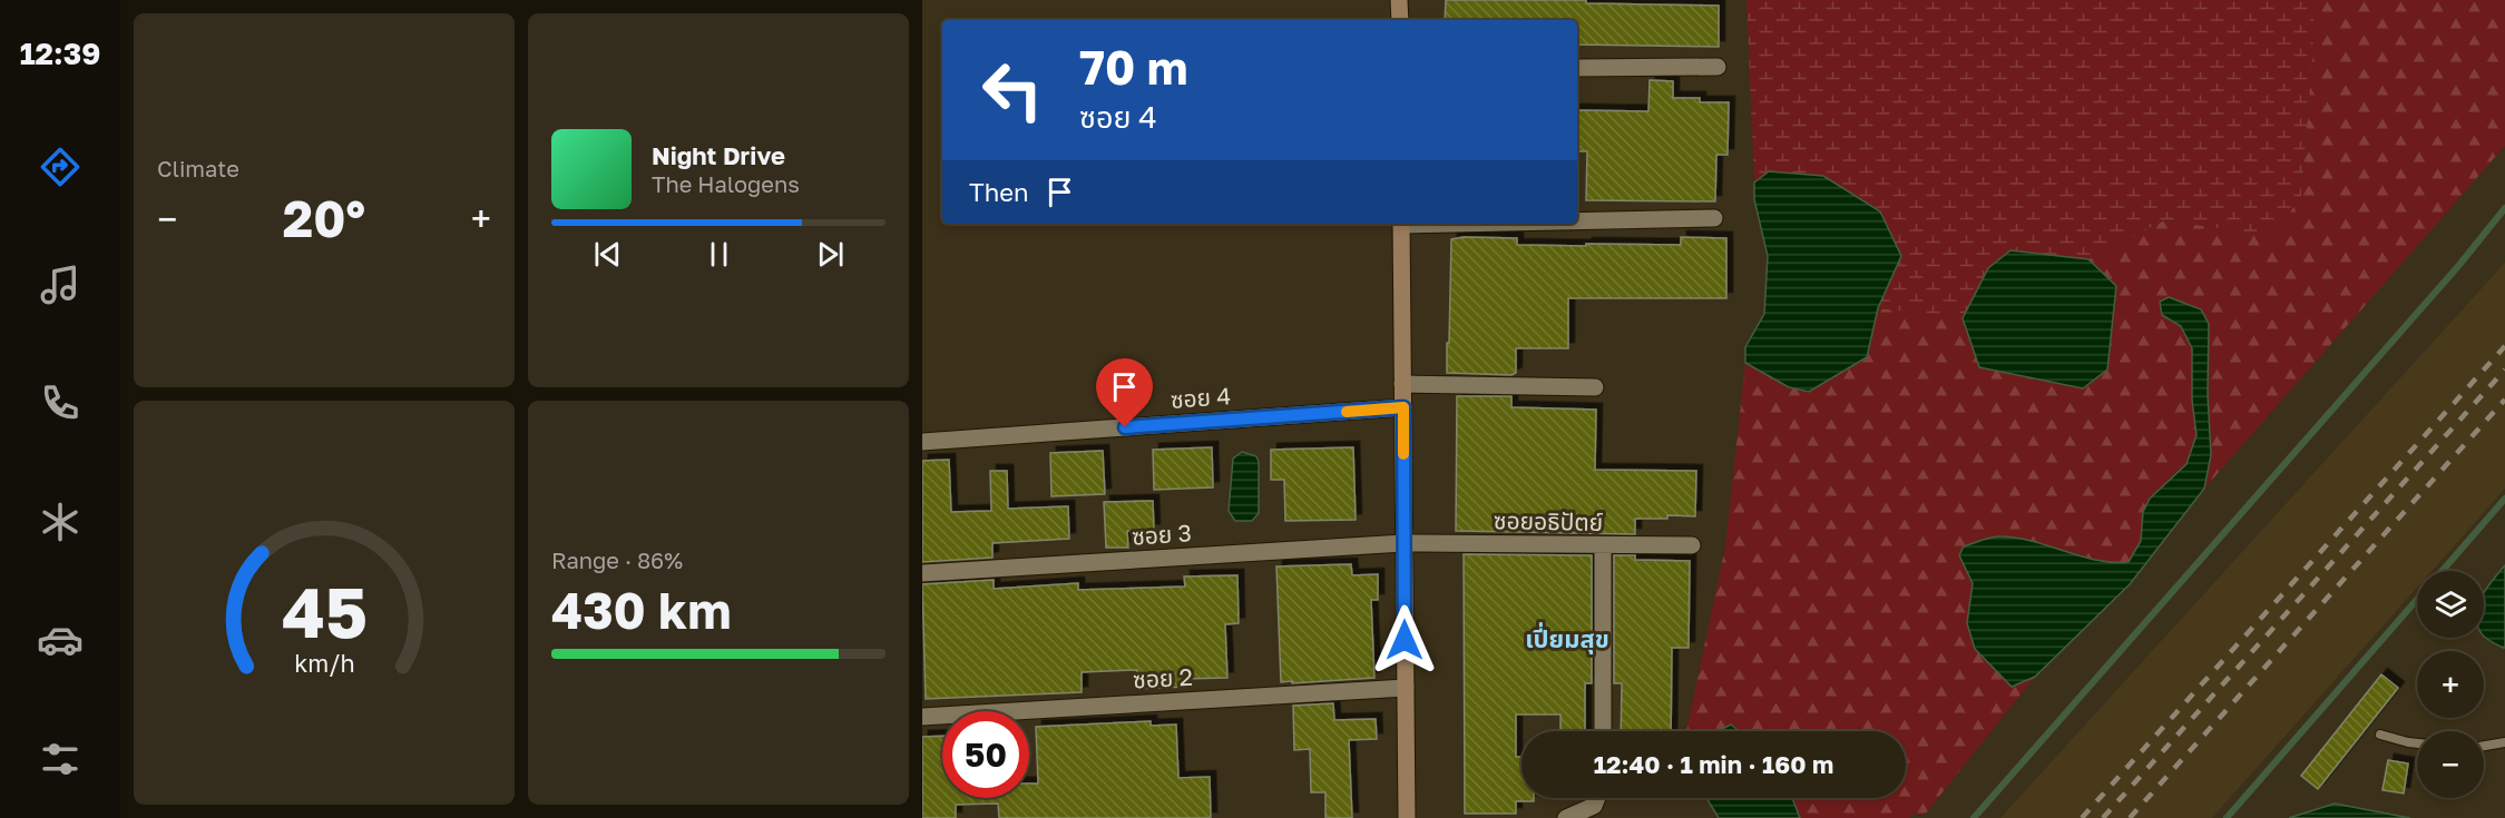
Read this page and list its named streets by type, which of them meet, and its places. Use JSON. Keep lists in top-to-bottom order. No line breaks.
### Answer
{"streets":{"street":["ซอย 4","ซอยอธิปัตย์","ซอย 3","ซอย 2"]},"crossings":[["ซอยอธิปัตย์","ซอย 3"]],"districts":["เปี่ยมสุข"],"page":{"tabs":"12:39","tile":["Climate",["Range · 86%","430 km"]],"turn":["70 m","ซอย 4"],"song":["Night Drive","The Halogens"],"then":"Then","heat":["−","20°","+"],"map_buttons":["+","−"],"limit":"50","trip":"12:40 · 1 min · 160 m","gauge":["45","km/h"]}}
